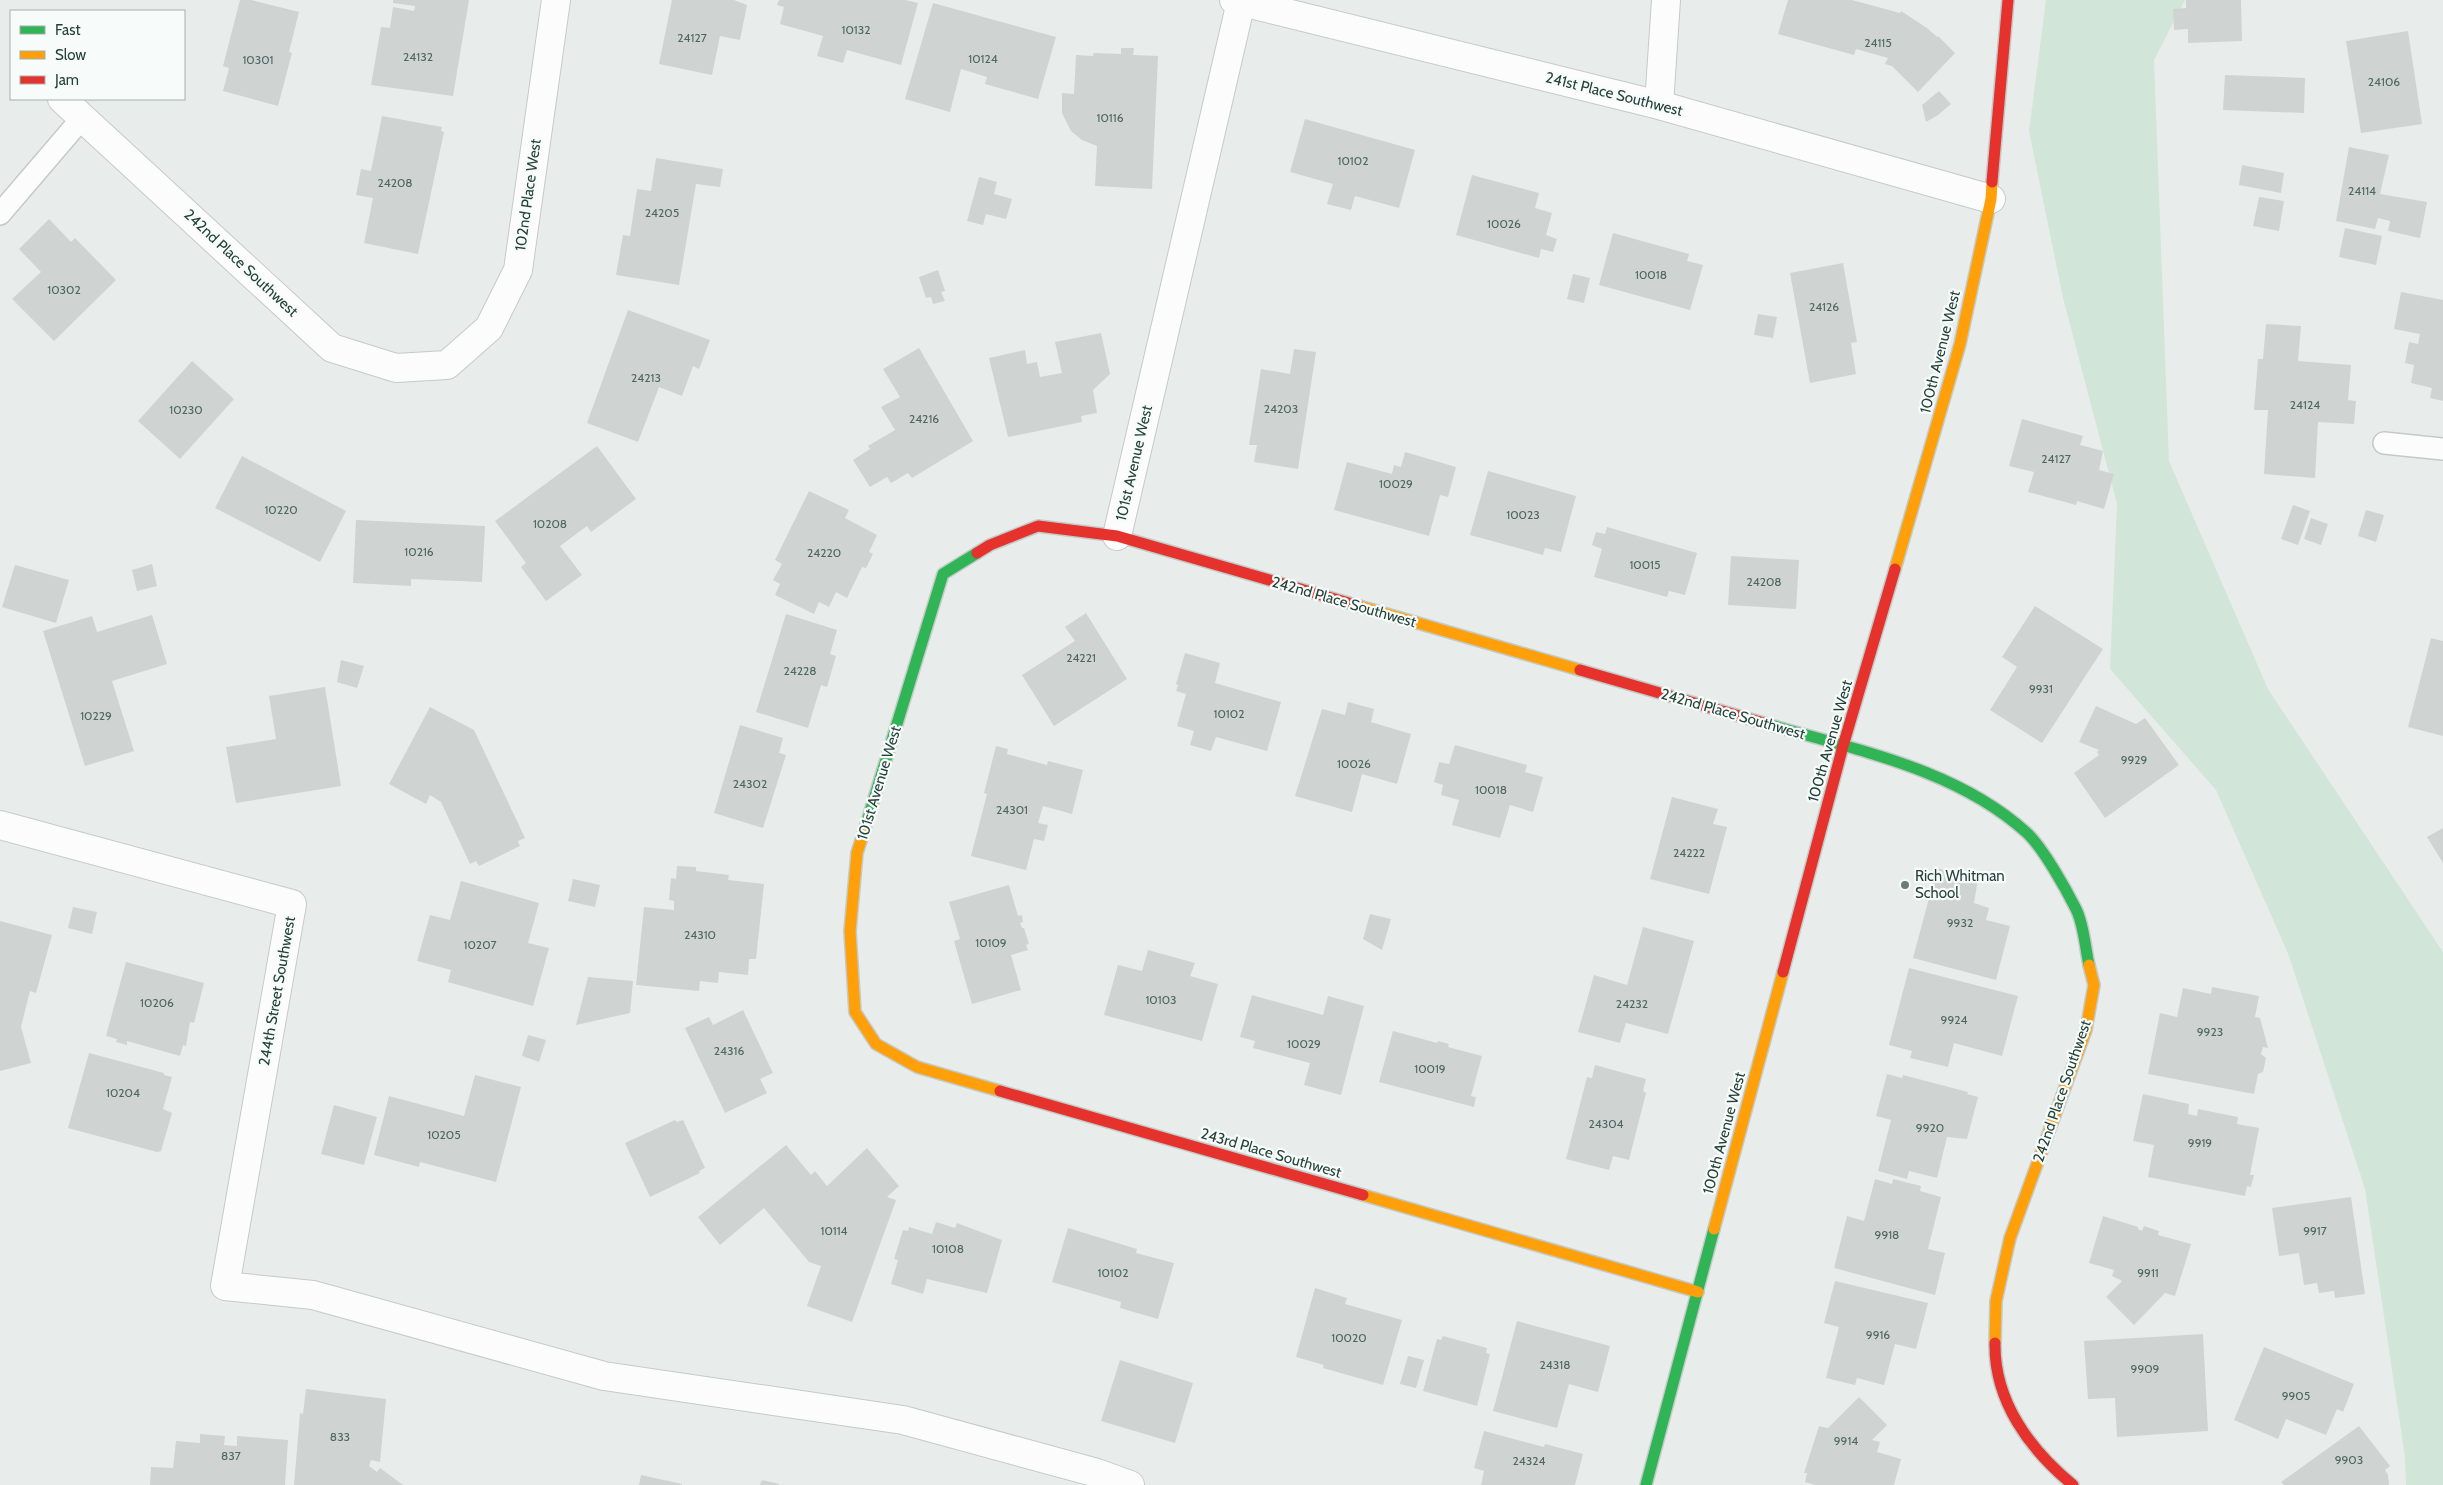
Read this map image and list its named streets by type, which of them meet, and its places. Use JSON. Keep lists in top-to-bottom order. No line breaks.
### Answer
{"streets":{"street":["241st Place Southwest","102nd Place West","242nd Place Southwest","100th Avenue West","101st Avenue West","244th Street Southwest","243rd Place Southwest"]},"crossings":[["241st Place Southwest","100th Avenue West"],["241st Place Southwest","101st Avenue West"],["102nd Place West","242nd Place Southwest"],["242nd Place Southwest","100th Avenue West"],["242nd Place Southwest","101st Avenue West"],["100th Avenue West","243rd Place Southwest"],["101st Avenue West","243rd Place Southwest"]],"places":["Rich Whitman School"],"house_numbers":["10132","24127","24115","24132","10124","10301","24106","10116","10102","24208","24114","24205","10026","10018","10302","24126","24213","24124","24203","10230","24216","24127","10029","10220","10023","10208","10216","24220","10015","24208","24221","24228","9931","10102","10229","9929","10026","24302","10018","24301","24222","9932","24310","10109","10207","10103","10206","24232","9924","9923","10029","24316","10019","10204","24304","9920","10205","9919","10114","9917","9918","10108","10102","9911","9916","10020","24318","9909","9905","833","9914","837","9903","24324"],"legend":["Fast","Slow","Jam"]}
